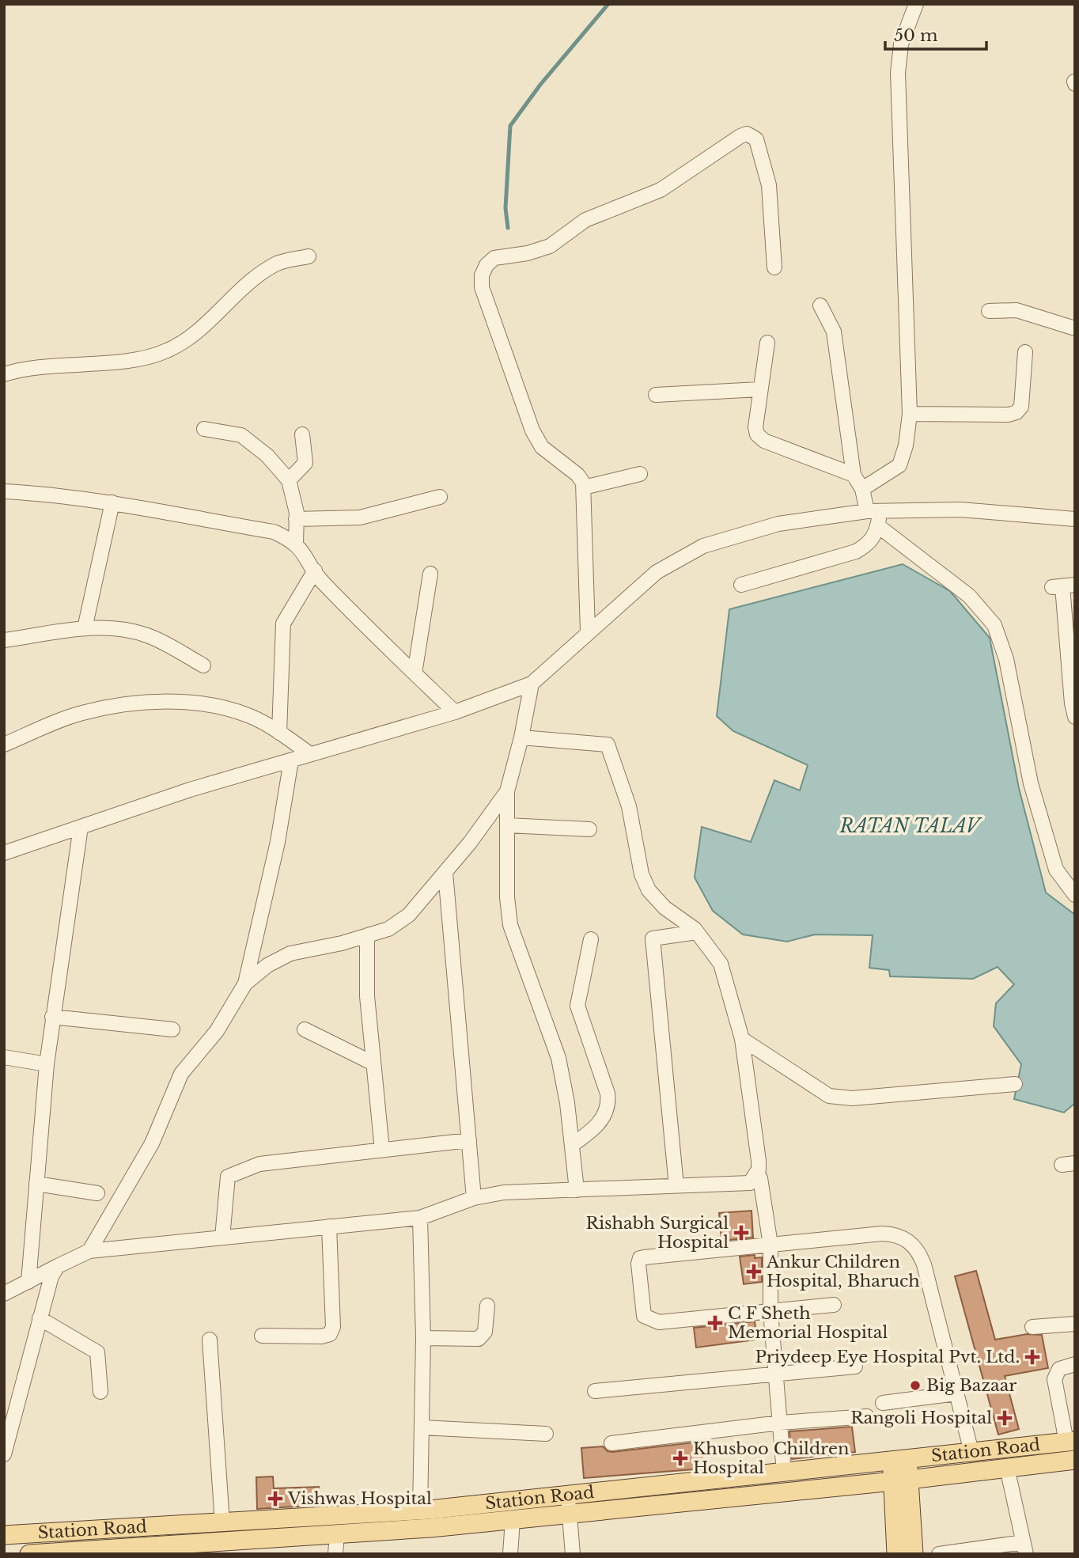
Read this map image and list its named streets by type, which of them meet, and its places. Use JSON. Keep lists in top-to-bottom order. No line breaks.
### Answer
{"streets":{"main road":["Station Road"]},"water":["RATAN TALAV"],"places":{"health":["Rishabh Surgical Hospital","Ankur Children Hospital, Bharuch","C F Sheth Memorial Hospital","Priydeep Eye Hospital Pvt. Ltd.","Rangoli Hospital","Khusboo Children Hospital","Vishwas Hospital"],"other":["Big Bazaar"]},"scale_bar":"50 m"}
